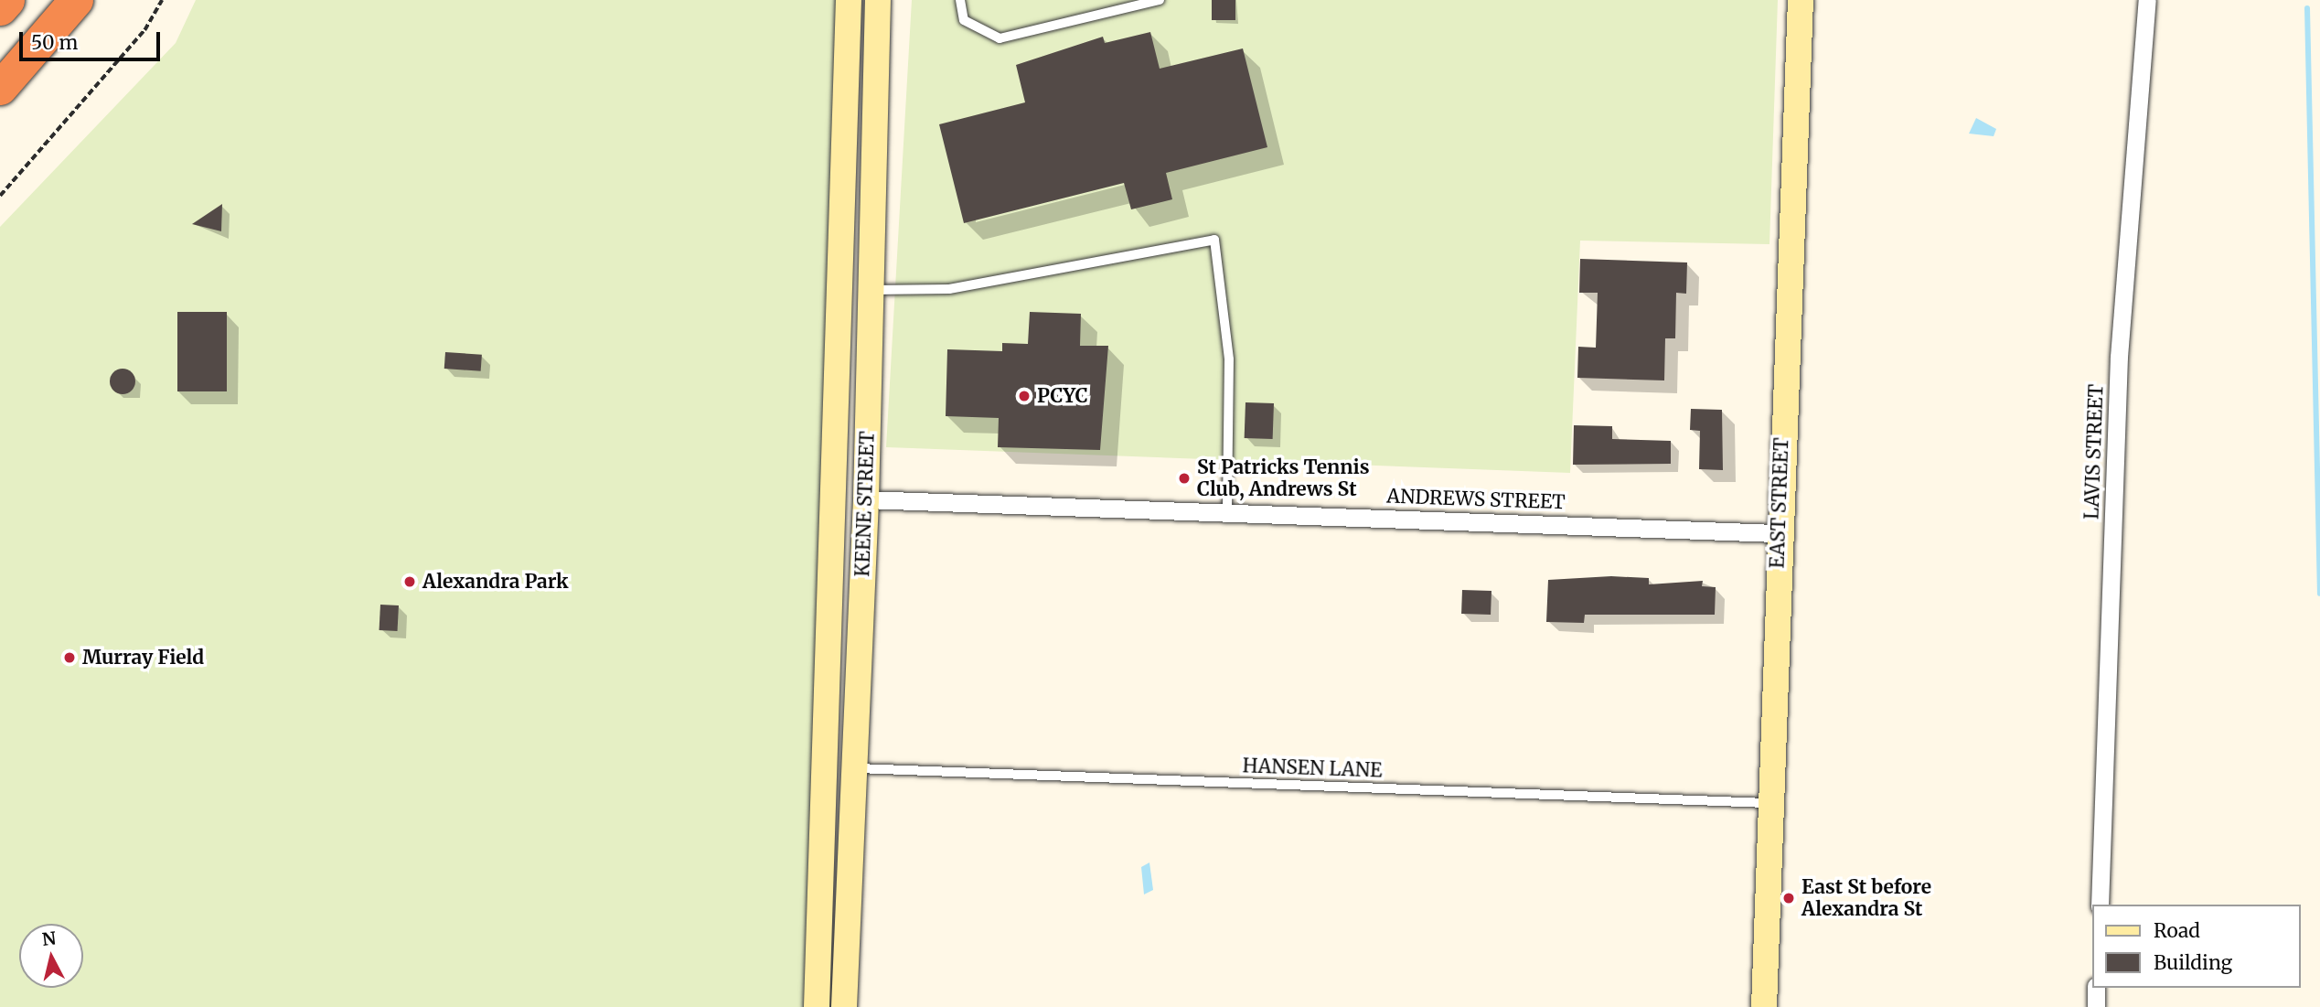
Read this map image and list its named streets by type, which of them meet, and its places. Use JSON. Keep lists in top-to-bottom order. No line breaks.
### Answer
{"streets":{"street":["LAVIS STREET","ANDREWS STREET","EAST STREET","KEENE STREET"],"lane":["HANSEN LANE"]},"crossings":[["ANDREWS STREET","EAST STREET"],["ANDREWS STREET","KEENE STREET"],["EAST STREET","HANSEN LANE"],["KEENE STREET","HANSEN LANE"]],"places":["PCYC","St Patricks Tennis Club, Andrews St","Alexandra Park","Murray Field","East St before Alexandra St"],"legend":["Road","Building"],"scale_bar":"50 m","north":"top"}
